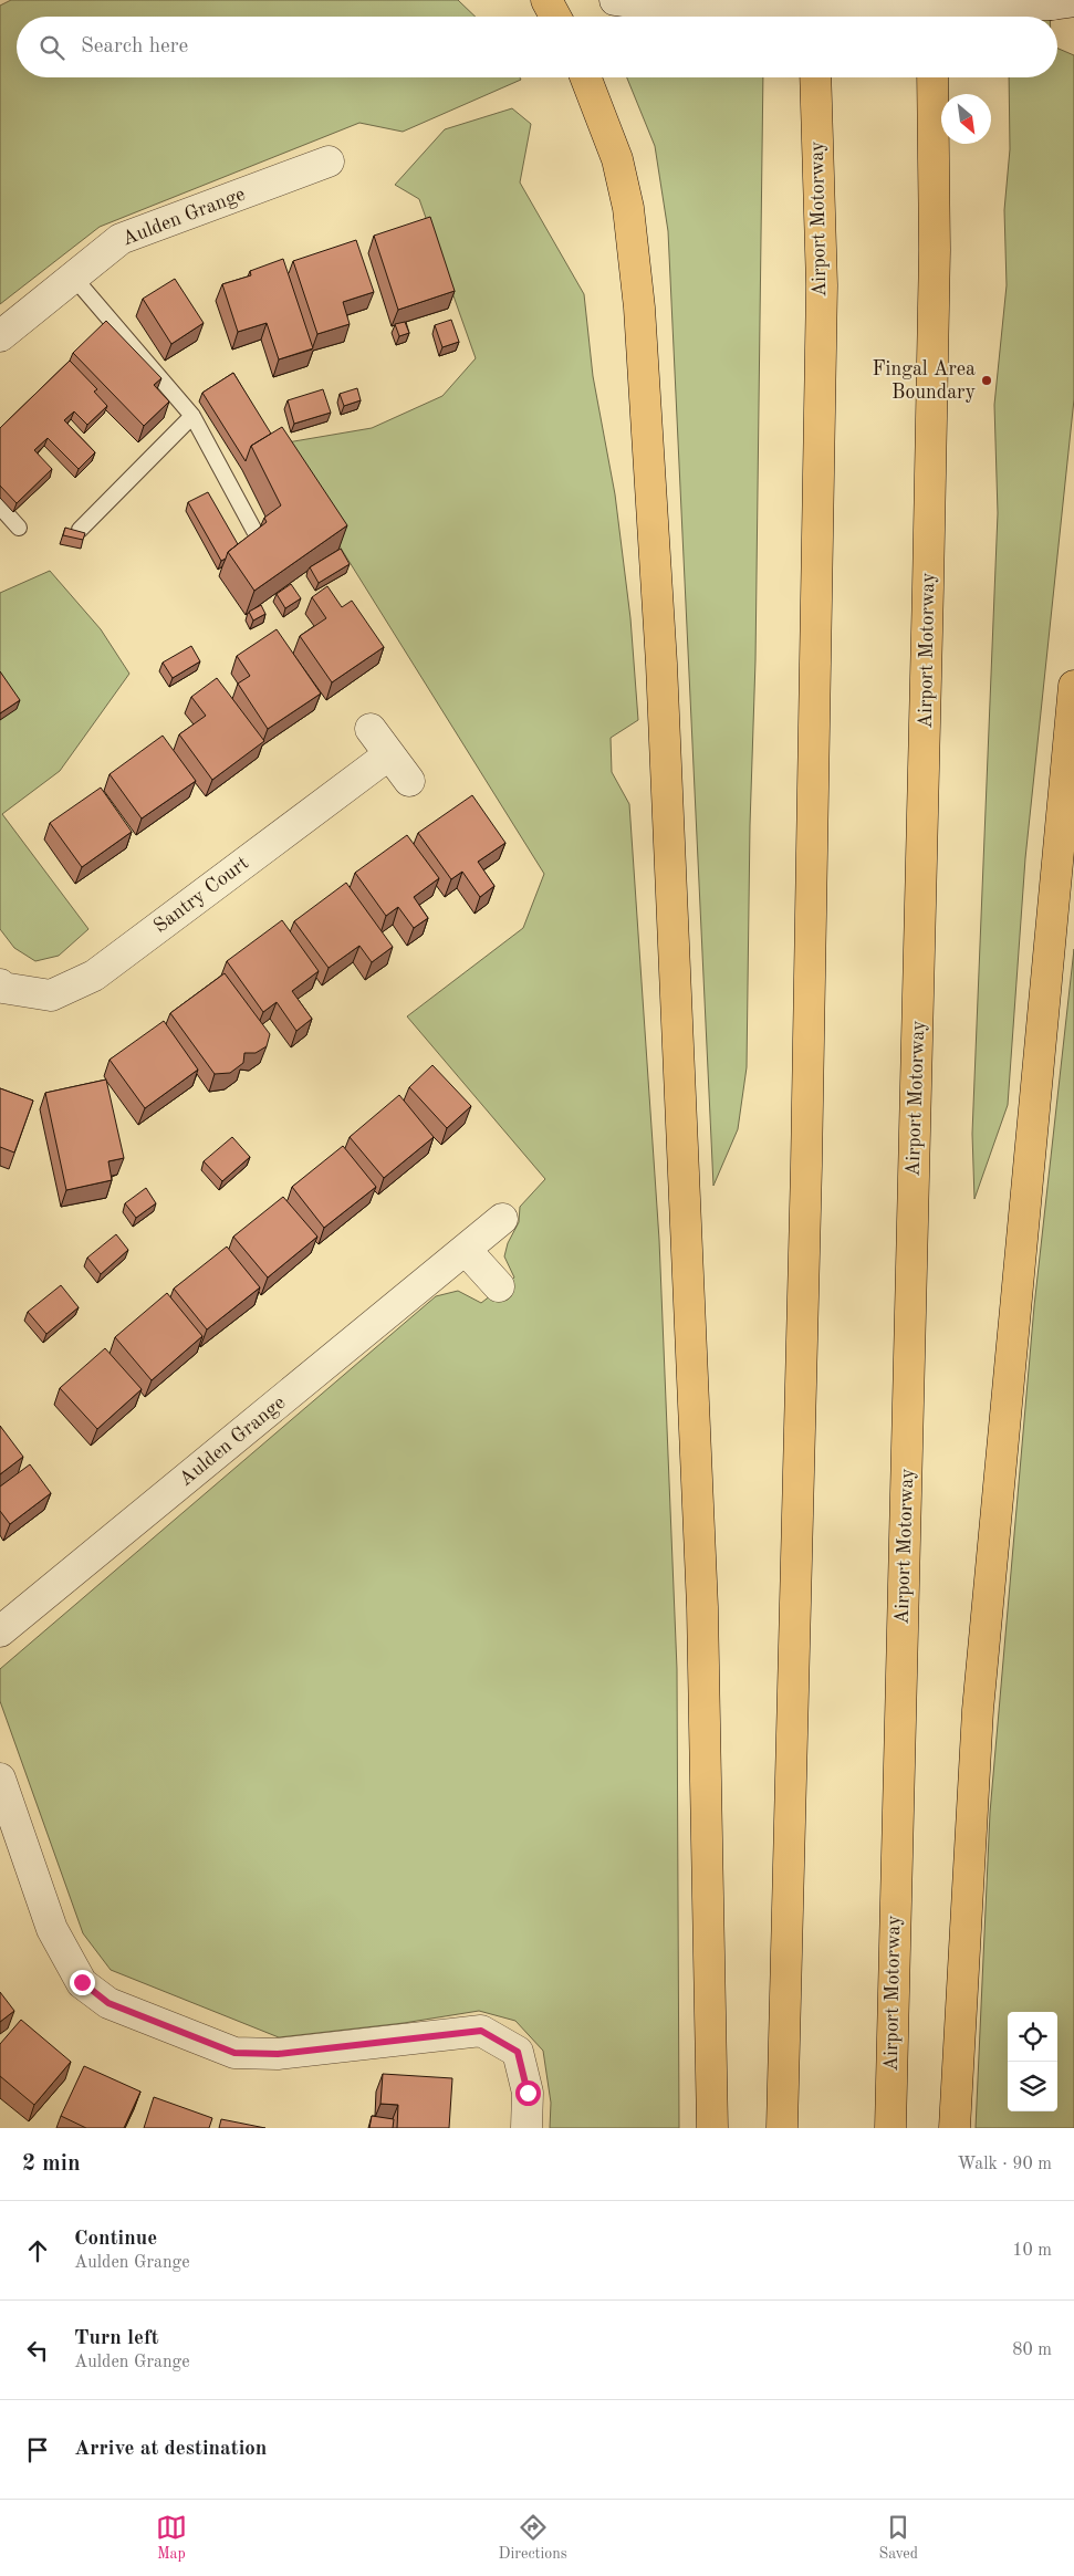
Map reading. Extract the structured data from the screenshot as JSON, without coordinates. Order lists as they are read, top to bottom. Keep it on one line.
{"streets":{"highway":["Airport Motorway"],"street":["Aulden Grange","Santry Court"]},"places":["Fingal Area Boundary"],"north":"bottom right","page":{"search":"Search here","heading":["2 min","Walk · 90 m"],"list":[["Continue","Aulden Grange","10 m"],["Turn left","Aulden Grange","80 m"],"Arrive at destination"],"nav":["Map","Directions","Saved"]}}
